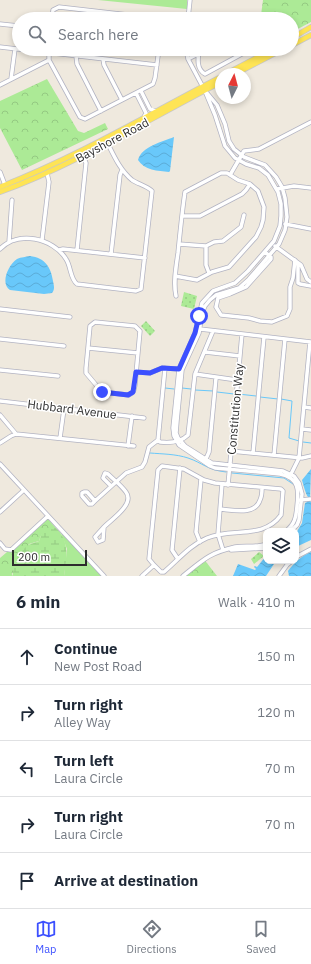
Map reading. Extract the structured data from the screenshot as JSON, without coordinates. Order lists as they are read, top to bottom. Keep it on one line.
{"streets":{"main road":["Bayshore Road"],"street":["Hubbard Avenue","Constitution Way"]},"scale_bar":"200 m","north":"top","page":{"search":"Search here","scale":"200 m","heading":["6 min","Walk · 410 m"],"list":[["Continue","New Post Road","150 m"],["Turn right","Alley Way","120 m"],["Turn left","Laura Circle","70 m"],["Turn right","Laura Circle","70 m"],"Arrive at destination"],"nav":["Map","Directions","Saved"]}}
